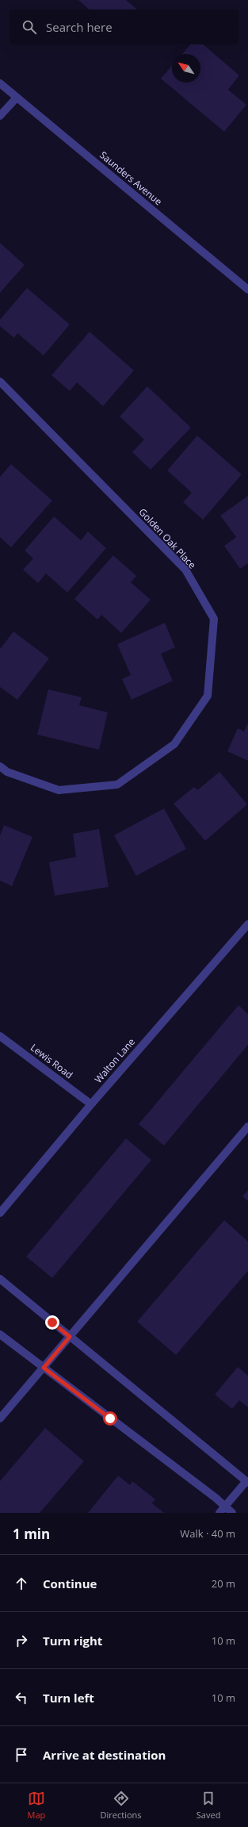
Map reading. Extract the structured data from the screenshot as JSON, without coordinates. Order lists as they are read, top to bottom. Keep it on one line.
{"streets":{"street":["Saunders Avenue","Golden Oak Place","Walton Lane","Lewis Road"]},"crossings":[["Walton Lane","Lewis Road"]],"north":"top left","page":{"search":"Search here","heading":["1 min","Walk · 40 m"],"list":[["Continue","20 m"],["Turn right","10 m"],["Turn left","10 m"],"Arrive at destination"],"nav":["Map","Directions","Saved"]}}
